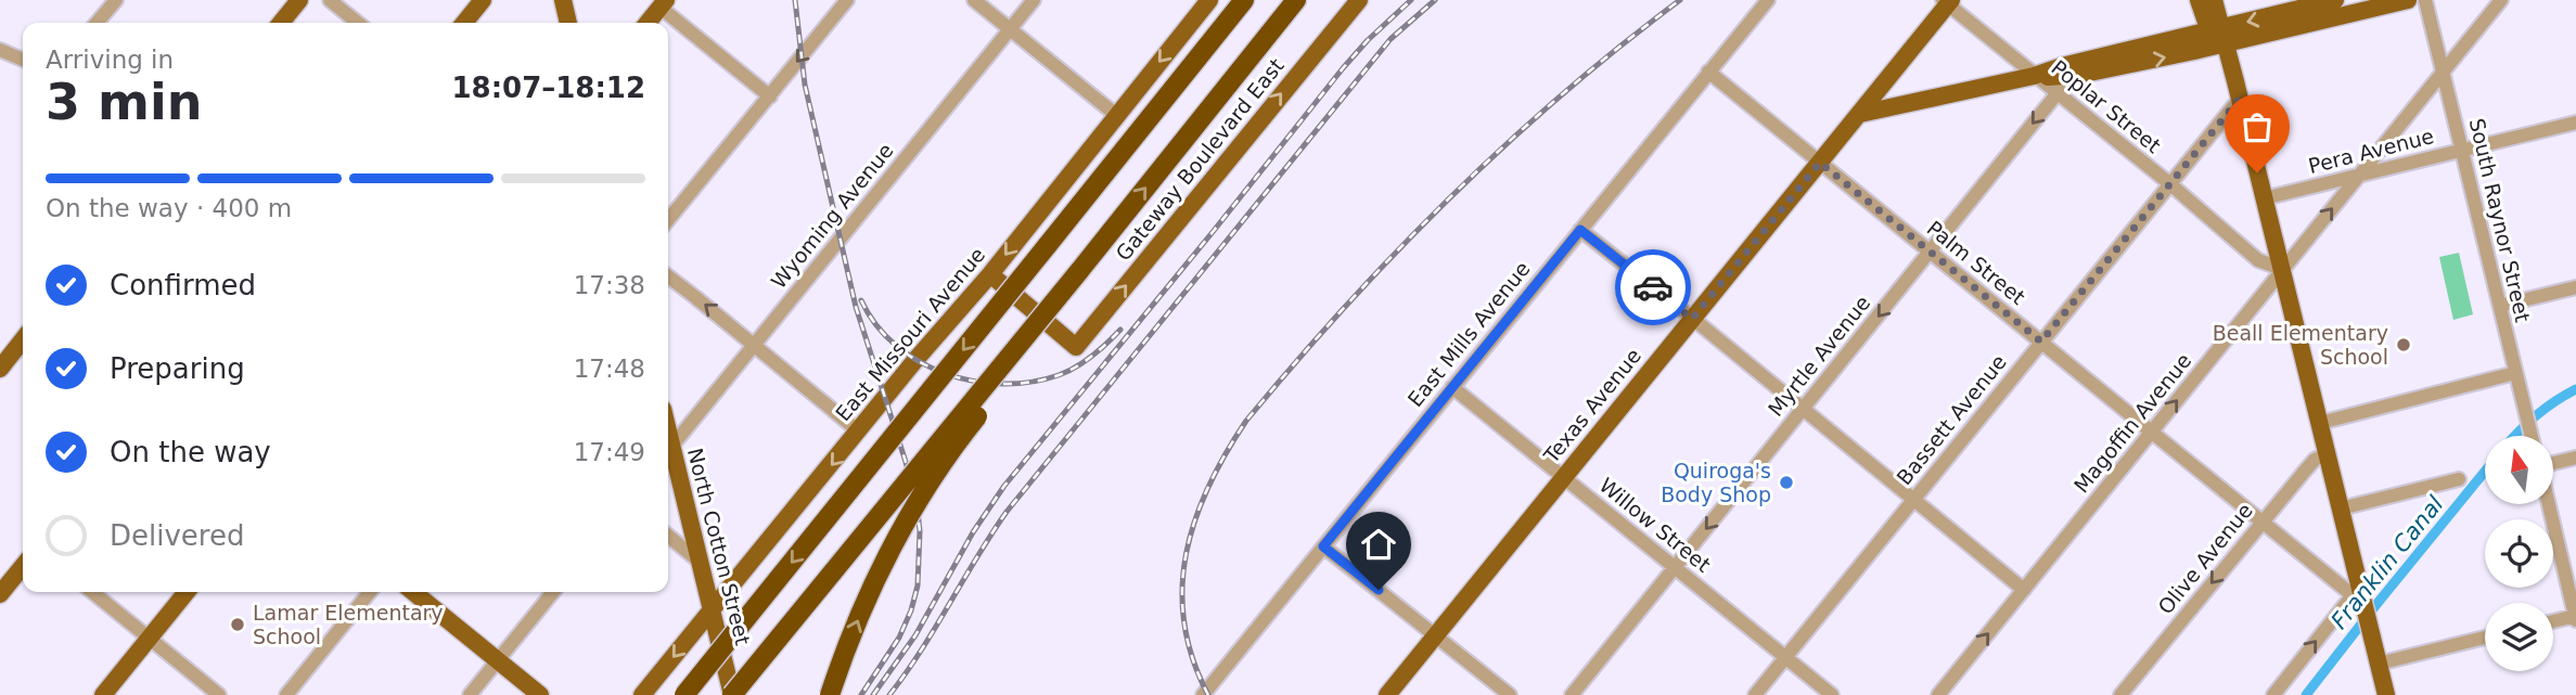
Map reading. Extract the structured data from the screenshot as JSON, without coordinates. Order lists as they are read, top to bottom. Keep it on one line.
{"streets":{"main road":["Gateway Boulevard East","East Missouri Avenue","Texas Avenue","North Cotton Street"],"street":["Poplar Street","Pera Avenue","Wyoming Avenue","South Raynor Street","Palm Street","East Mills Avenue","Myrtle Avenue","Bassett Avenue","Magoffin Avenue","Willow Street","Olive Avenue"]},"crossings":[["Poplar Street","Myrtle Avenue"],["Poplar Street","Texas Avenue"],["Poplar Street","Bassett Avenue"],["Poplar Street","Magoffin Avenue"],["Pera Avenue","South Raynor Street"],["Pera Avenue","Magoffin Avenue"],["Gateway Boulevard East","East Missouri Avenue"],["South Raynor Street","Magoffin Avenue"],["Palm Street","East Mills Avenue"],["Palm Street","Myrtle Avenue"],["Palm Street","Texas Avenue"],["Palm Street","Bassett Avenue"],["Palm Street","Magoffin Avenue"],["Palm Street","Olive Avenue"],["East Missouri Avenue","North Cotton Street"],["East Mills Avenue","Willow Street"],["Myrtle Avenue","Willow Street"],["Texas Avenue","Willow Street"],["Bassett Avenue","Willow Street"]],"one_way":["Gateway Boulevard East","East Missouri Avenue","Myrtle Avenue","Magoffin Avenue","Olive Avenue"],"water":["Franklin Canal"],"places":["Beall Elementary School","Quiroga's Body Shop","Lamar Elementary School"],"north":"top","page":{"heading":["3 min","Arriving in","18:07–18:12"],"bar":"On the way · 400 m","list":[["Confirmed","17:38"],["Preparing","17:48"],["On the way","17:49"],"Delivered"]}}
